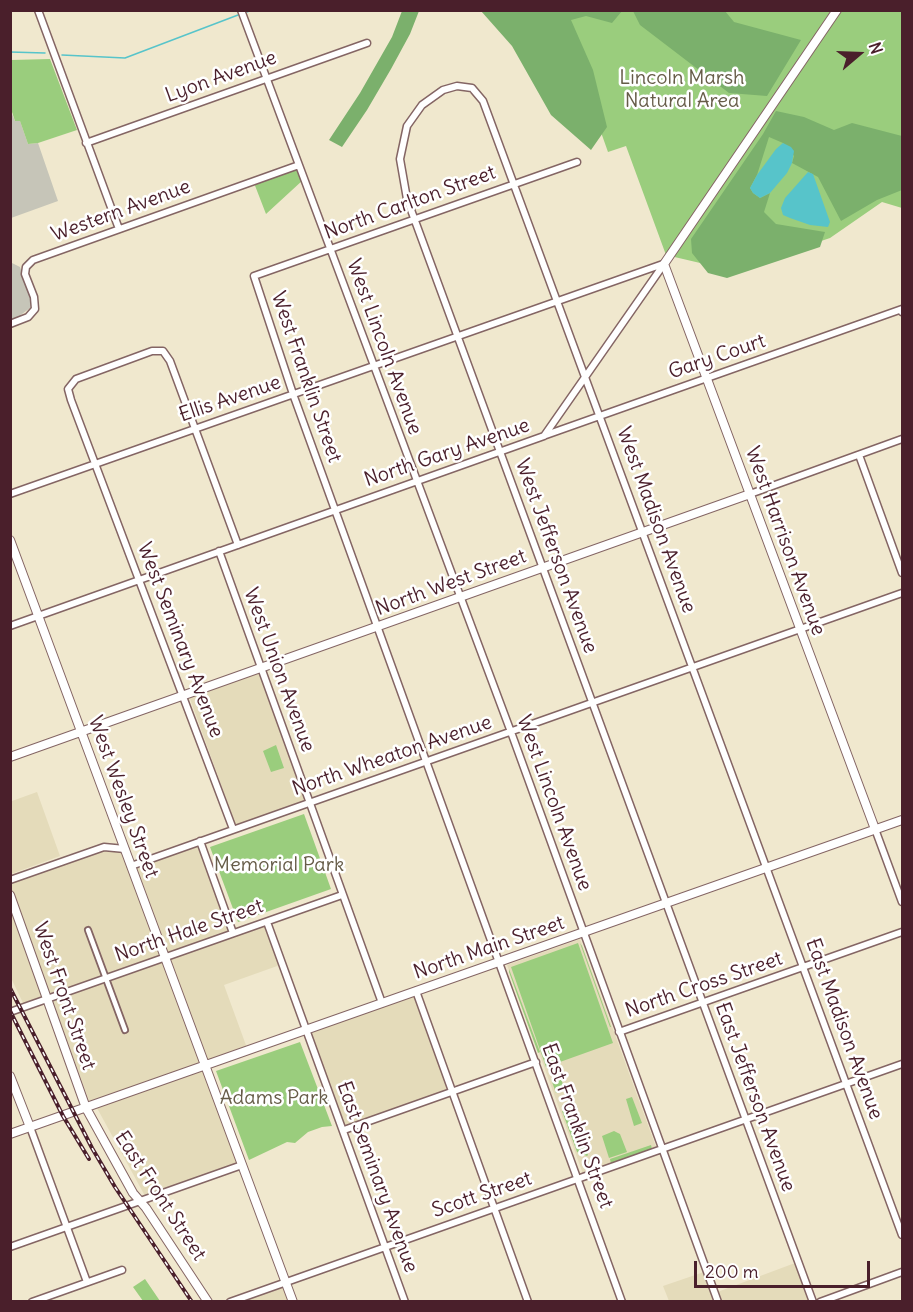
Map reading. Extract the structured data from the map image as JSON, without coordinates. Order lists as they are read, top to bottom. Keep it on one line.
{"streets":{"street":["Lyon Avenue","North Carlton Street","Western Avenue","West Lincoln Avenue","Gary Court","West Franklin Street","Ellis Avenue","North Gary Avenue","West Madison Avenue","West Harrison Avenue","West Jefferson Avenue","North West Street","West Seminary Avenue","West Union Avenue","North Wheaton Avenue","West Wesley Street","North Hale Street","North Main Street","North Cross Street","West Front Street","East Madison Avenue","East Jefferson Avenue","East Franklin Street","East Seminary Avenue","Scott Street","East Front Street"]},"crossings":[["Lyon Avenue","West Lincoln Avenue"],["North Carlton Street","West Lincoln Avenue"],["North Carlton Street","West Franklin Street"],["North Carlton Street","West Madison Avenue"],["North Carlton Street","West Jefferson Avenue"],["Western Avenue","West Lincoln Avenue"],["West Lincoln Avenue","Ellis Avenue"],["West Lincoln Avenue","North Gary Avenue"],["West Lincoln Avenue","North West Street"],["West Lincoln Avenue","North Wheaton Avenue"],["West Lincoln Avenue","North Main Street"],["West Lincoln Avenue","North Cross Street"],["West Lincoln Avenue","Scott Street"],["Gary Court","North Gary Avenue"],["Gary Court","West Madison Avenue"],["Gary Court","West Harrison Avenue"],["West Franklin Street","Ellis Avenue"],["West Franklin Street","North Gary Avenue"],["West Franklin Street","North West Street"],["West Franklin Street","North Wheaton Avenue"],["West Franklin Street","North Main Street"],["West Franklin Street","East Franklin Street"],["Ellis Avenue","North Gary Avenue"],["Ellis Avenue","West Madison Avenue"],["Ellis Avenue","West Harrison Avenue"],["Ellis Avenue","West Jefferson Avenue"],["Ellis Avenue","West Seminary Avenue"],["North Gary Avenue","West Madison Avenue"],["North Gary Avenue","West Harrison Avenue"],["North Gary Avenue","West Jefferson Avenue"],["North Gary Avenue","West Seminary Avenue"],["North Gary Avenue","West Union Avenue"],["North Gary Avenue","West Wesley Street"],["West Madison Avenue","West Jefferson Avenue"],["West Madison Avenue","North West Street"],["West Madison Avenue","North Wheaton Avenue"],["West Madison Avenue","North Main Street"],["West Madison Avenue","East Madison Avenue"],["West Harrison Avenue","North West Street"],["West Harrison Avenue","North Wheaton Avenue"],["West Harrison Avenue","North Main Street"],["West Jefferson Avenue","North West Street"],["West Jefferson Avenue","North Wheaton Avenue"],["West Jefferson Avenue","North Main Street"],["West Jefferson Avenue","East Jefferson Avenue"],["North West Street","West Seminary Avenue"],["North West Street","West Union Avenue"],["North West Street","West Wesley Street"],["West Seminary Avenue","North Wheaton Avenue"],["West Union Avenue","North Wheaton Avenue"],["West Union Avenue","North Hale Street"],["West Union Avenue","North Main Street"],["North Wheaton Avenue","West Wesley Street"],["West Wesley Street","North Hale Street"],["West Wesley Street","North Main Street"],["West Wesley Street","Scott Street"],["North Hale Street","West Front Street"],["North Main Street","West Front Street"],["North Main Street","East Madison Avenue"],["North Main Street","East Jefferson Avenue"],["North Main Street","East Franklin Street"],["North Main Street","East Seminary Avenue"],["North Main Street","East Front Street"],["North Cross Street","East Madison Avenue"],["North Cross Street","East Jefferson Avenue"],["West Front Street","East Front Street"],["East Madison Avenue","Scott Street"],["East Jefferson Avenue","Scott Street"],["East Franklin Street","Scott Street"],["East Seminary Avenue","Scott Street"]],"parks":["Lincoln Marsh Natural Area","Memorial Park","Adams Park"],"scale_bar":"200 m","north":"right"}
